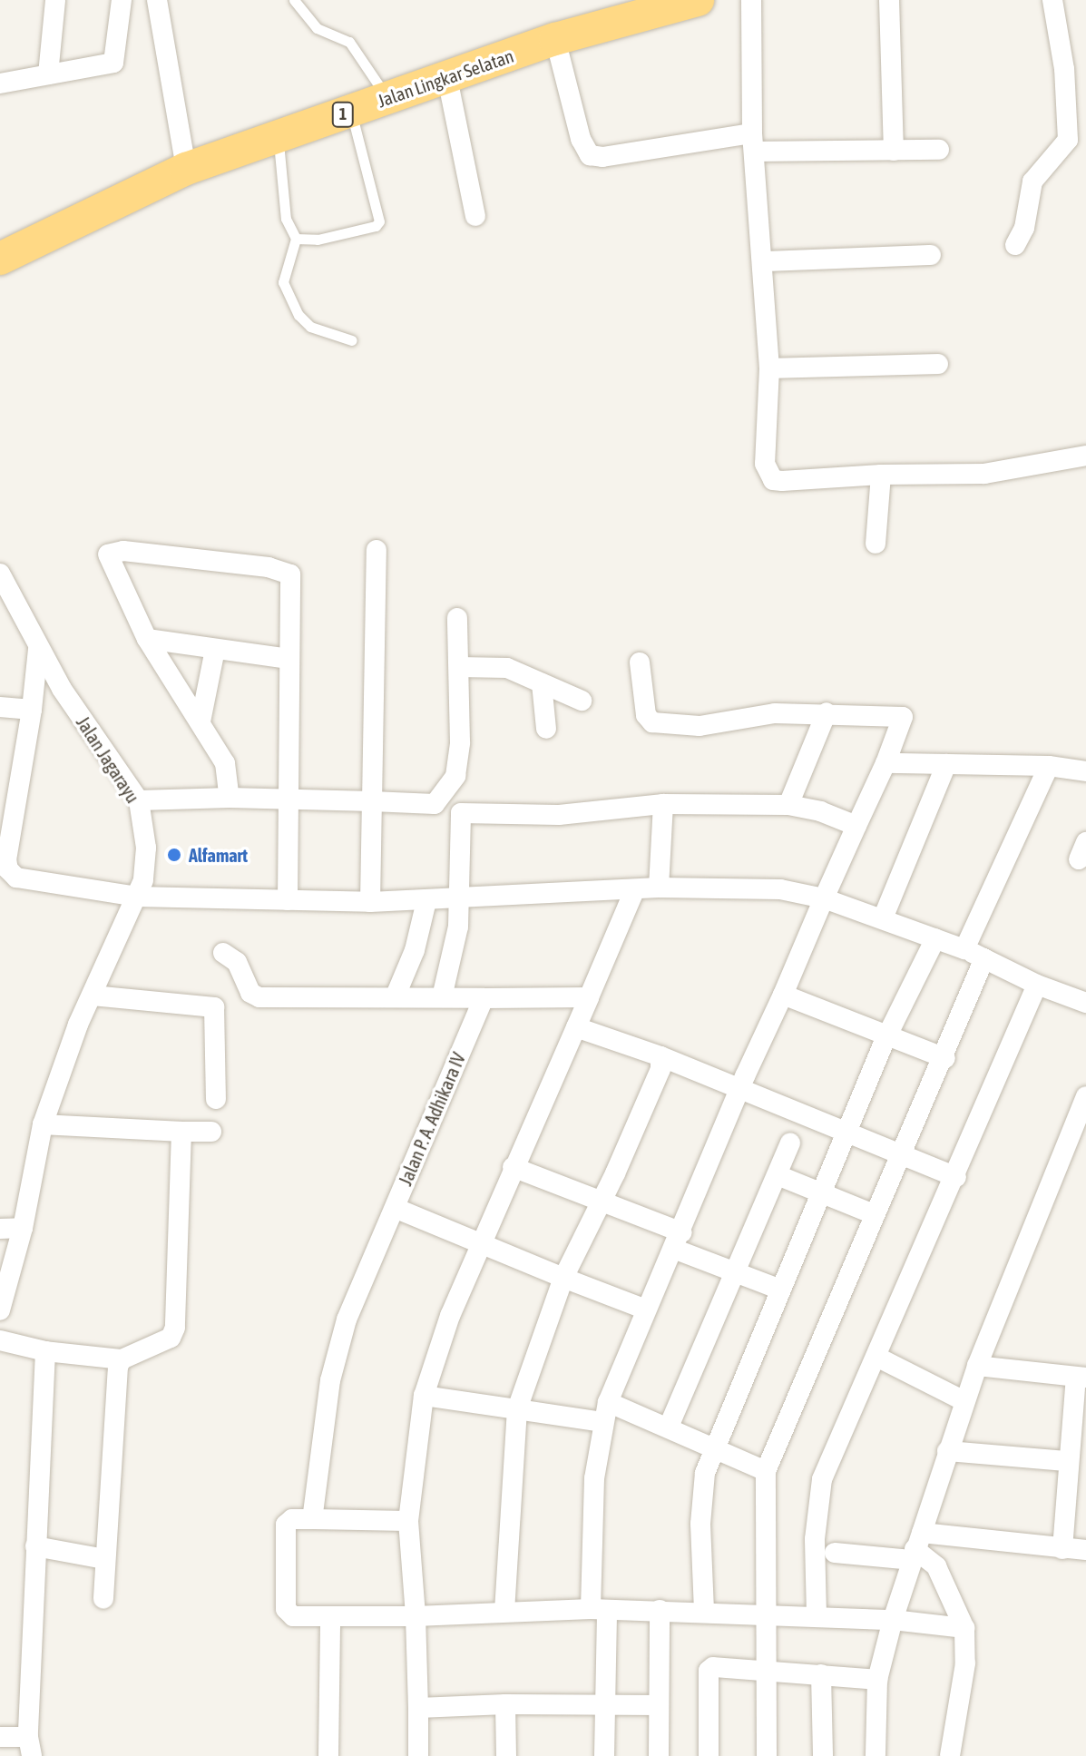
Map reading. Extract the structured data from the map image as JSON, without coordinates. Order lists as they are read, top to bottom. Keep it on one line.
{"streets":{"highway":["Jalan Lingkar Selatan","1"],"street":["Jalan Jagarayu","Jalan P. A. Adhikara IV"]},"places":["Alfamart"]}
